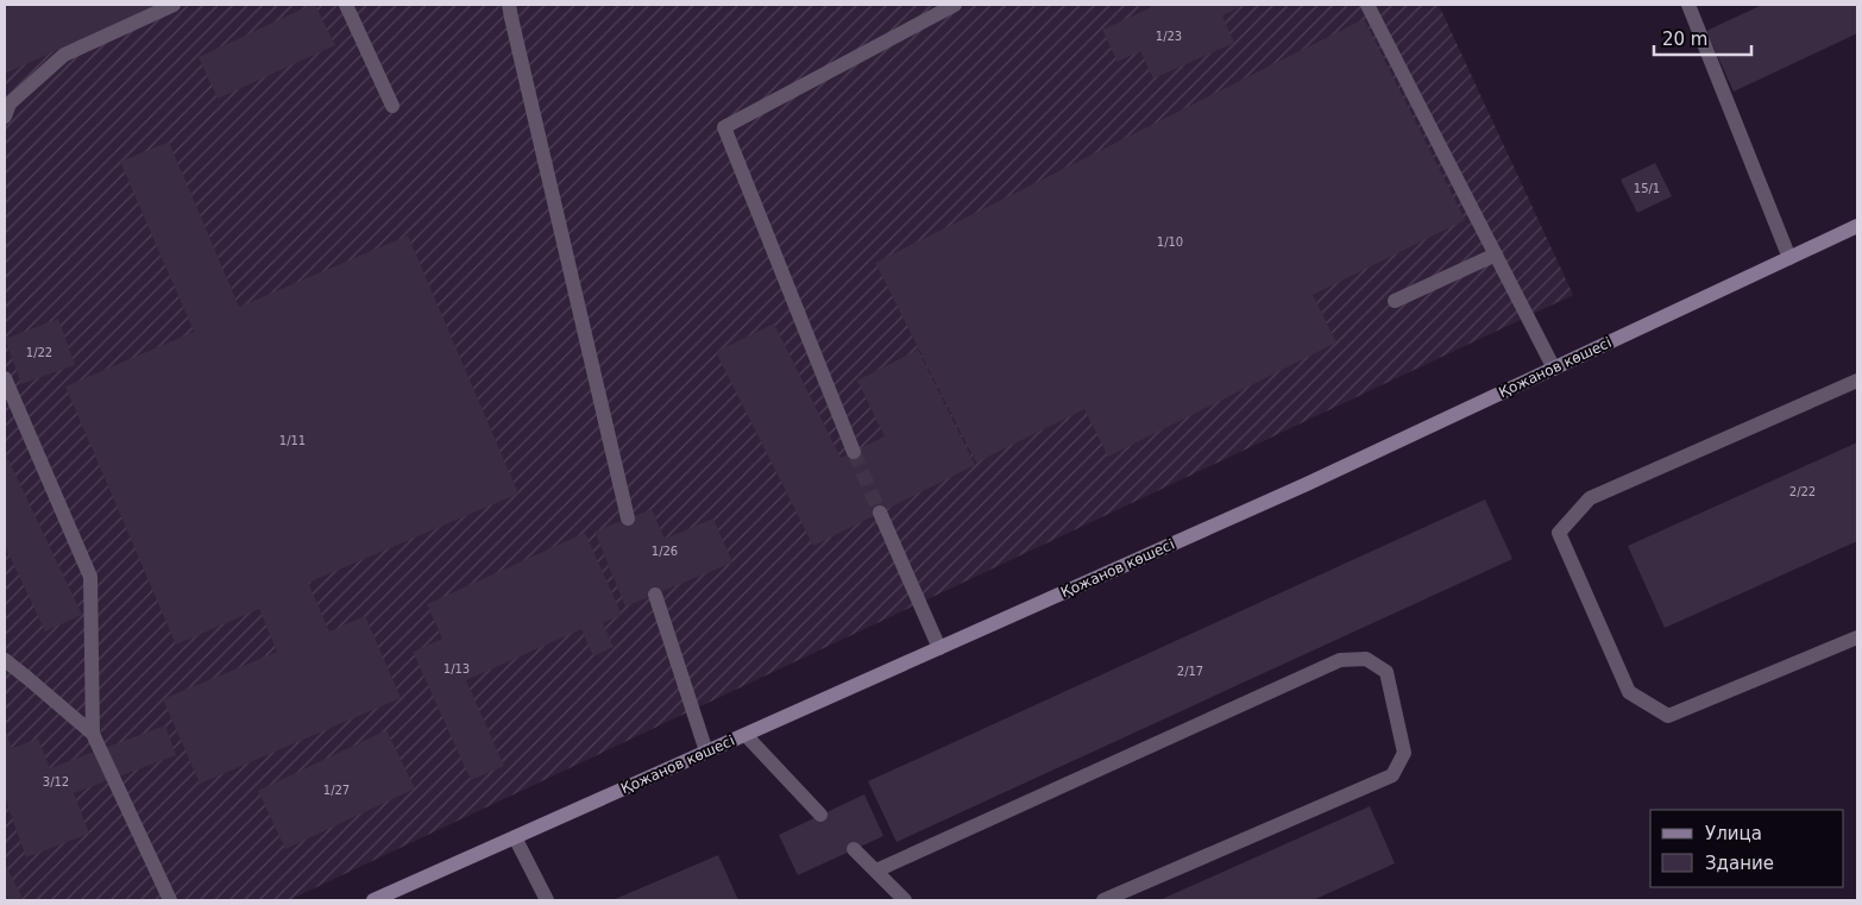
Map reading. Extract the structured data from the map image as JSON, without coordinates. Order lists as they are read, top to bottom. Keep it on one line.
{"streets":{"main road":["Қожанов көшесі"]},"house_numbers":["1/23","15/1","1/10","1/22","1/11","2/22","1/26","1/13","2/17","3/12","1/27"],"legend":["Улица","Здание"],"scale_bar":"20 m"}
